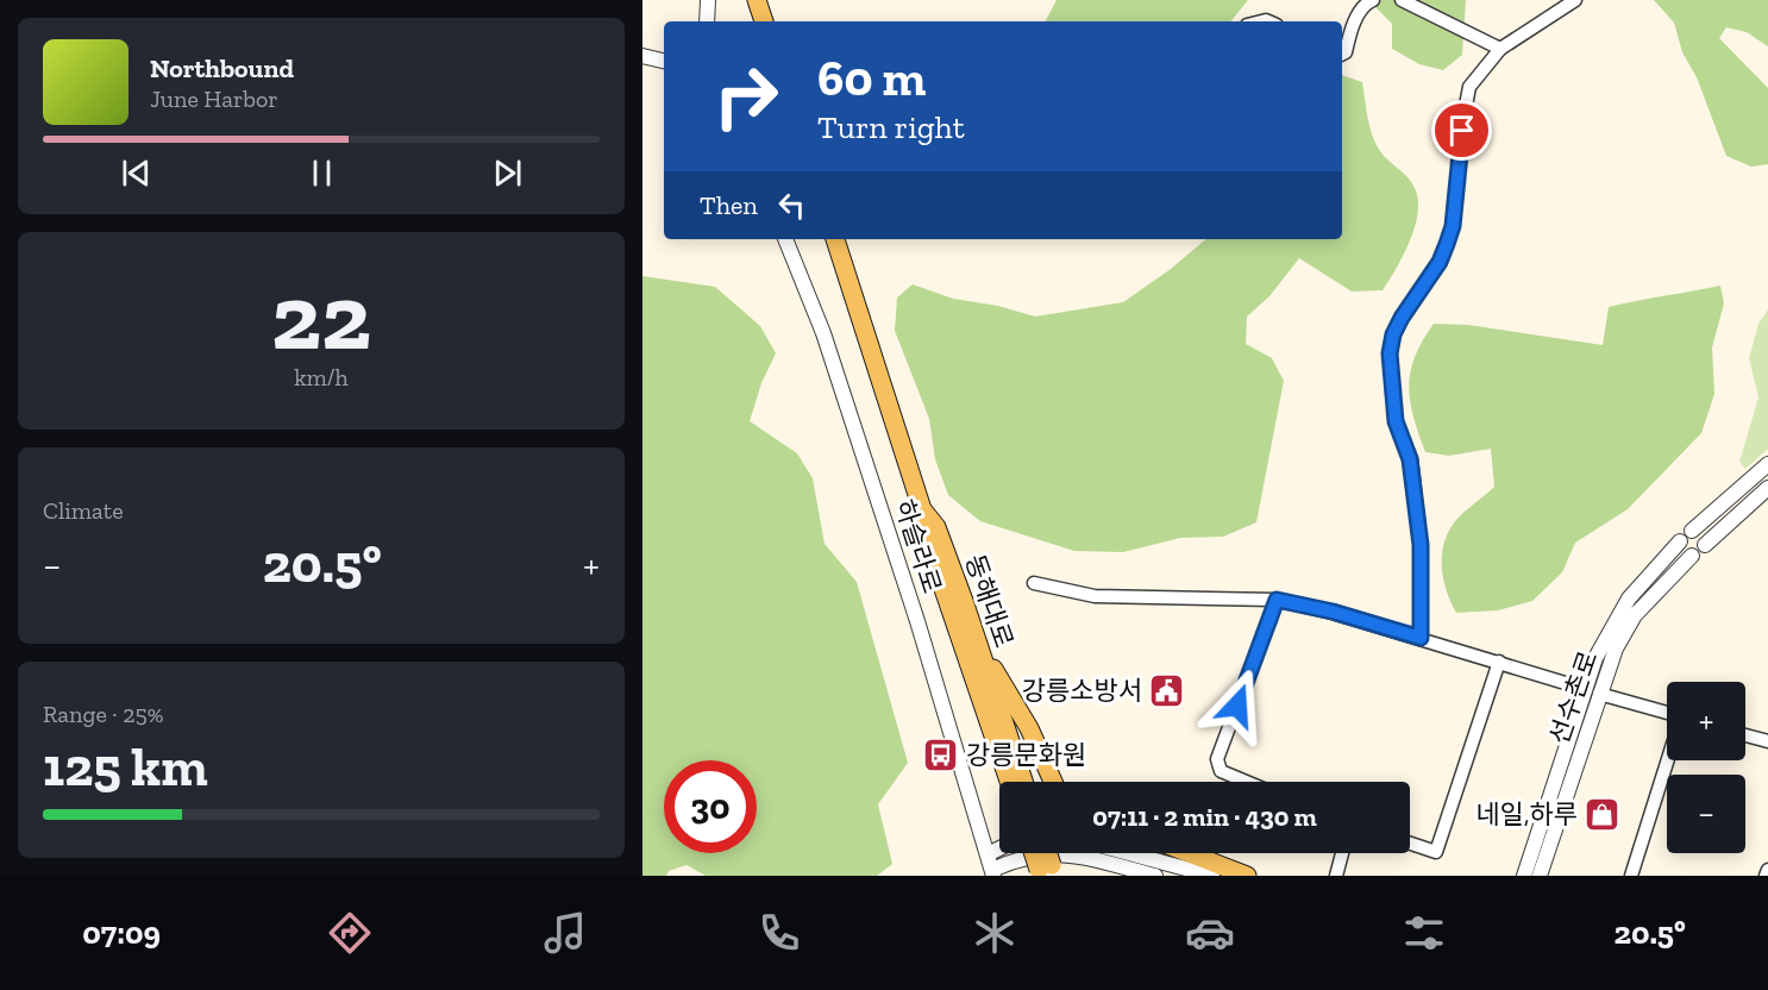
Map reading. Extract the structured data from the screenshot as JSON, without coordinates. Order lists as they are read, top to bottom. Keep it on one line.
{"streets":{"main road":["동해대로"],"street":["하슬라로","선수촌로"]},"places":{"public building":["강릉소방서"],"bus stop":["강릉문화원"],"shop":["네일,하루"]},"page":{"turn":["60 m","Turn right"],"song":["Northbound","June Harbor"],"then":"Then","tile":[["22","km/h"],"Climate",["Range · 25%","125 km"]],"heat":["−","20.5°","+"],"map_buttons":["+","−"],"limit":"30","trip":"07:11 · 2 min · 430 m","tabs":["07:09","20.5°"]}}
